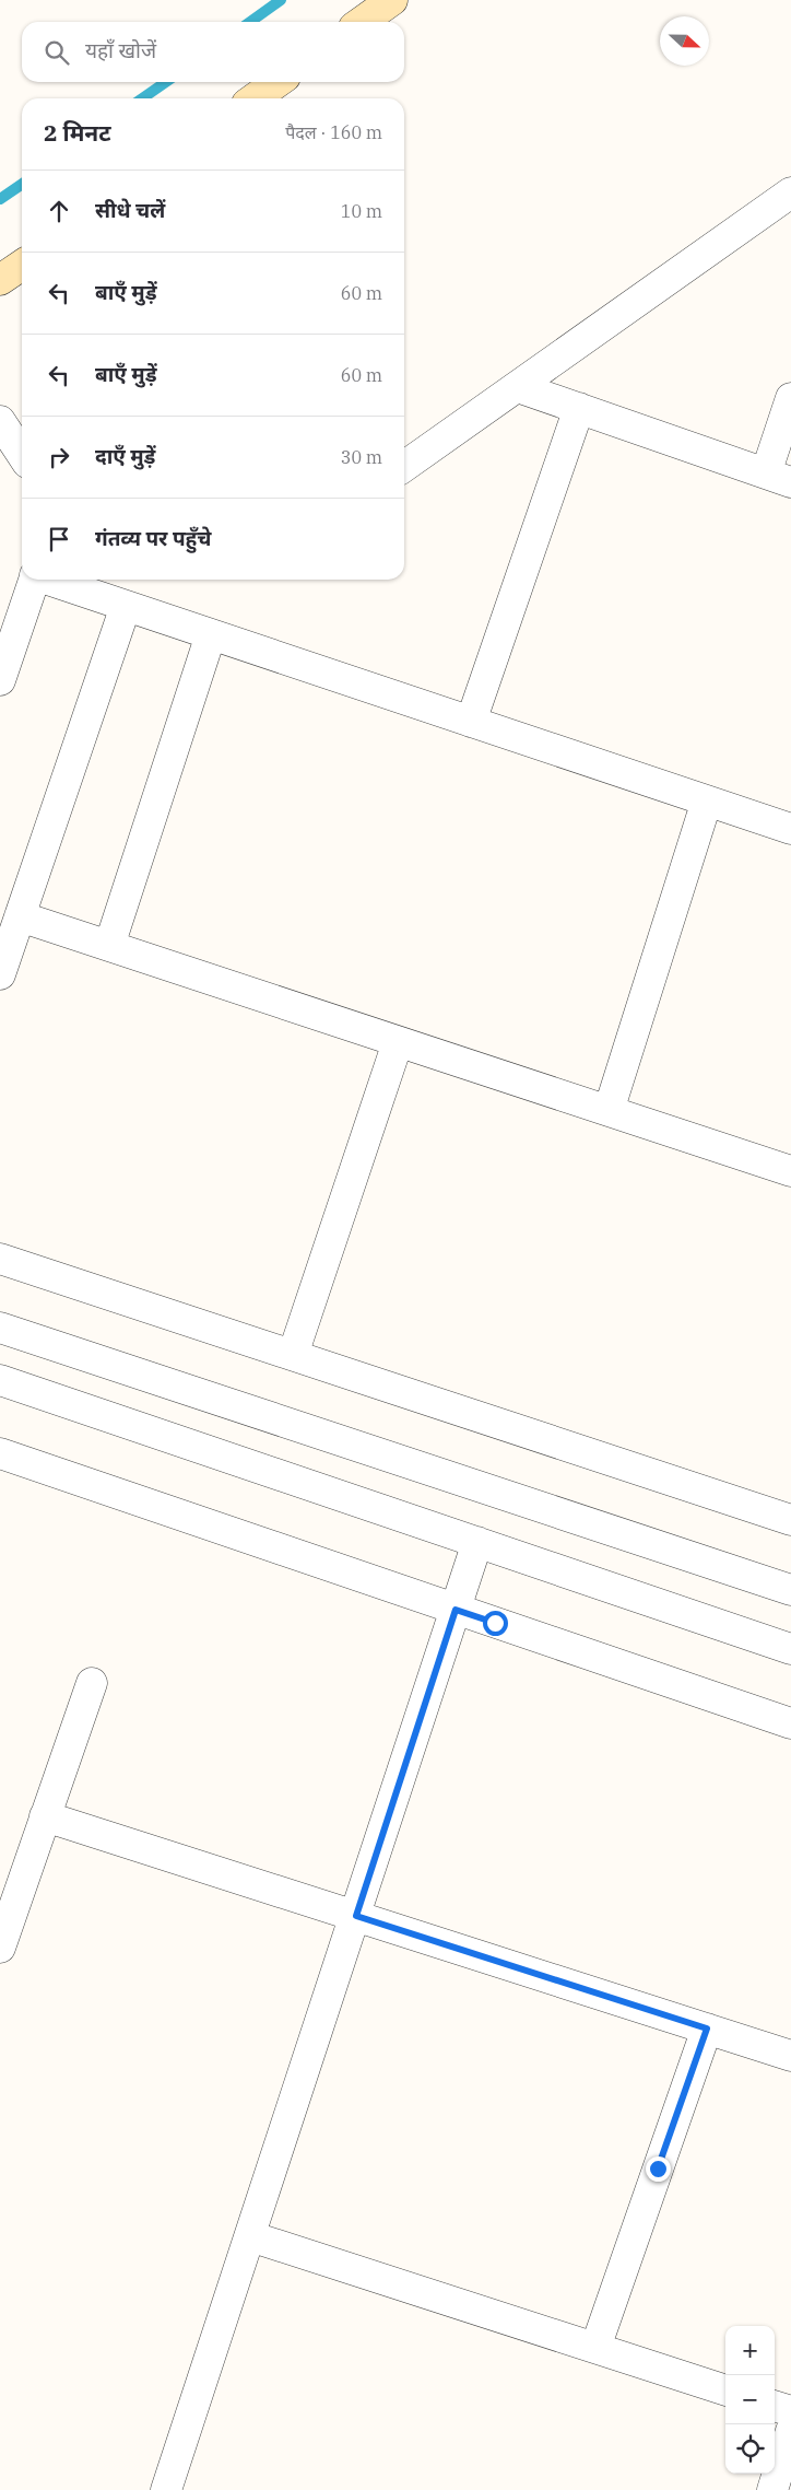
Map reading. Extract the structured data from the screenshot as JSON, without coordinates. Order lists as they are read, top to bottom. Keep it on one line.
{"north":"right","page":{"search":"यहाँ खोजें","heading":["2 मिनट","पैदल · 160 m"],"list":[["सीधे चलें","10 m"],["बाएँ मुड़ें","60 m"],["बाएँ मुड़ें","60 m"],["दाएँ मुड़ें","30 m"],"गंतव्य पर पहुँचे"],"map_buttons":["+","−"]}}
